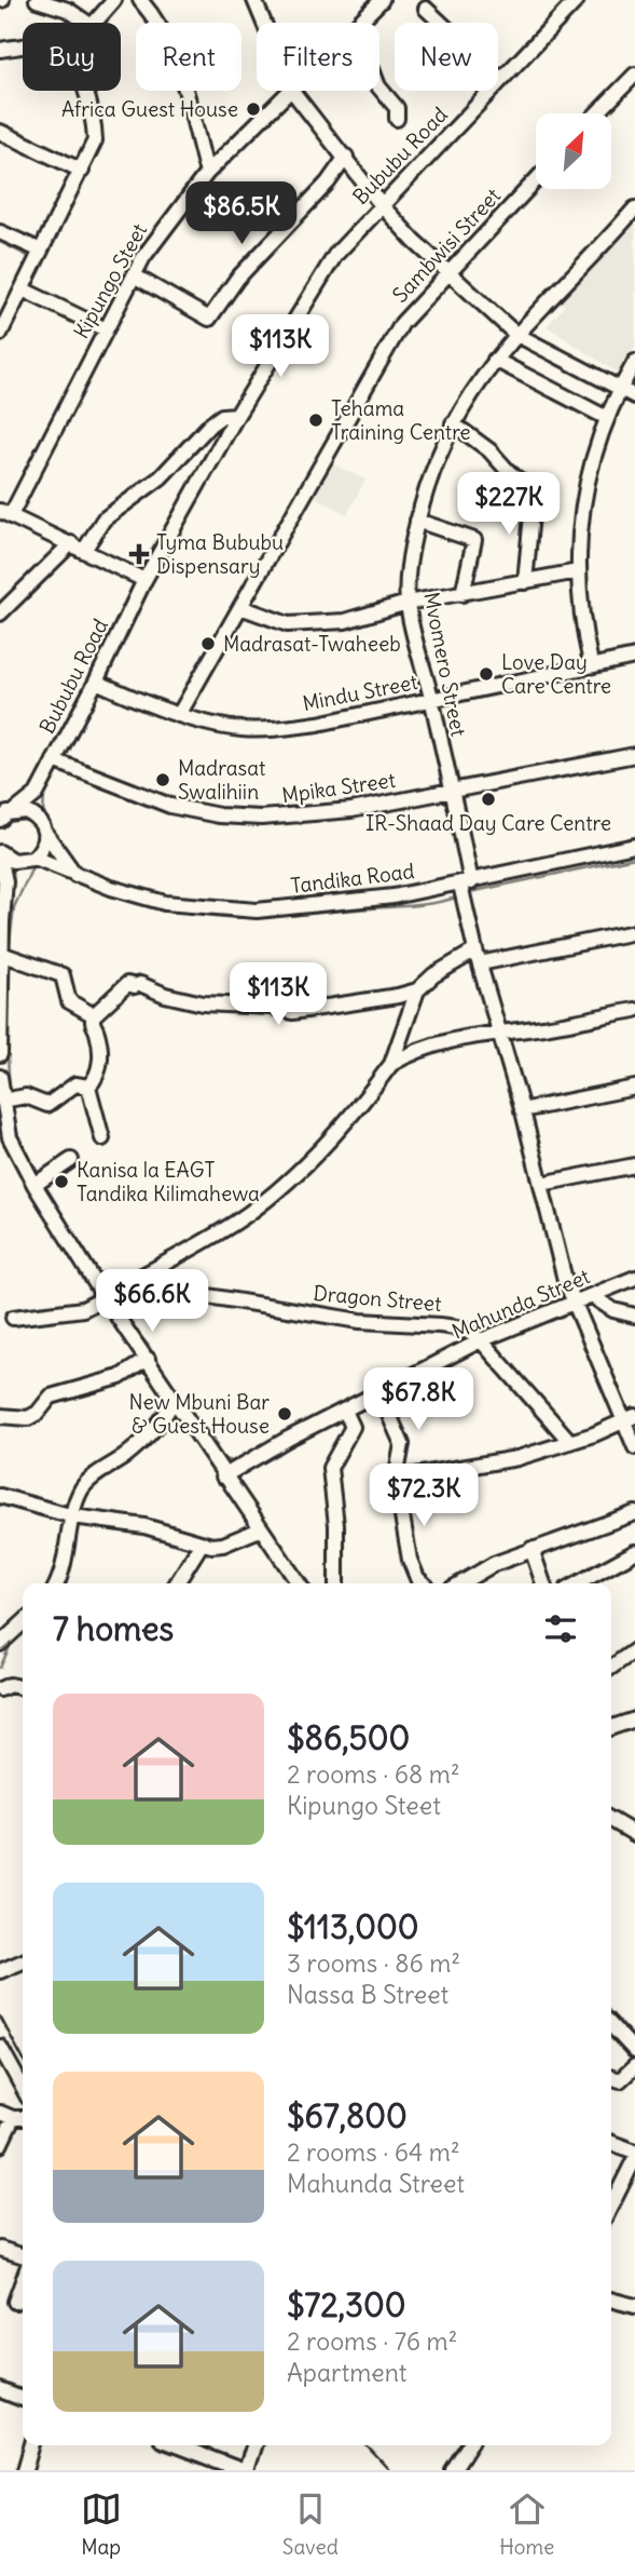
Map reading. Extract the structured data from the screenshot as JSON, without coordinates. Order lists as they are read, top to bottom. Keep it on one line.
{"streets":{"street":["Bububu Road","Sambwisi Street","Kipungo Steet","Mvomero Street","Mindu Street","Mpika Street","Tandika Road","Dragon Street","Mahunda Street"]},"crossings":[["Bububu Road","Mindu Street"],["Bububu Road","Mpika Street"],["Sambwisi Street","Mindu Street"],["Mvomero Street","Mindu Street"],["Mvomero Street","Mpika Street"],["Mvomero Street","Tandika Road"],["Mvomero Street","Mahunda Street"],["Dragon Street","Mahunda Street"]],"places":{"other":["Africa Guest House","Tehama Training Centre","Madrasat-Twaheeb","Love Day Care Centre","Madrasat Swalihiin","IR-Shaad Day Care Centre","Kanisa la EAGT Tandika Kilimahewa","New Mbuni Bar & Guest House"],"health":["Tyma Bububu Dispensary"]},"north":"top right","page":{"chip":["Buy","Rent","Filters","New"],"price":["$86.5K","$113K","$227K","$113K","$66.6K","$67.8K","$72.3K"],"heading":"7 homes","list":[{"name":"$86,500","note":"2 rooms · 68 m² · Kipungo Steet"},{"name":"$113,000","note":"3 rooms · 86 m² · Nassa B Street"},{"name":"$67,800","note":"2 rooms · 64 m² · Mahunda Street"},{"name":"$72,300","note":"2 rooms · 76 m² · Apartment"}],"tabs":["Map","Saved","Home"]}}
